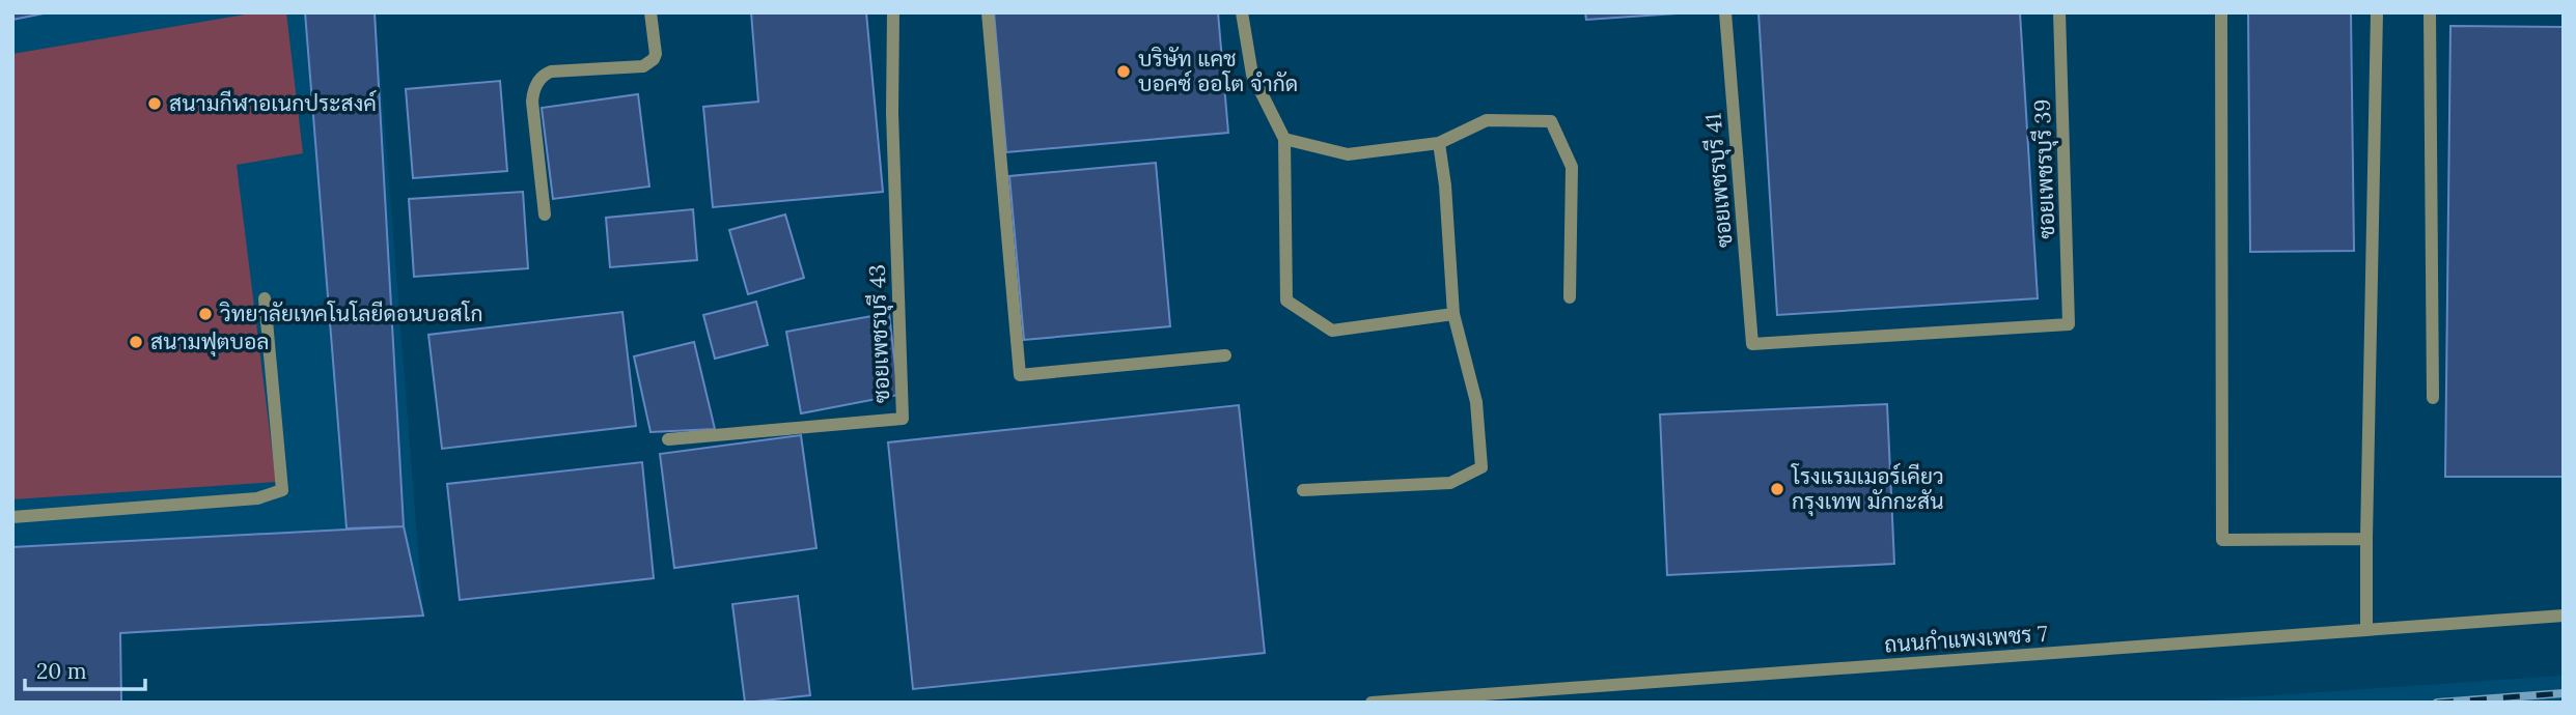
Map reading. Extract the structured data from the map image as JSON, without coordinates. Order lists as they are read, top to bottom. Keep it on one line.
{"streets":{"street":["ซอยเพชรบุรี 39","ซอยเพชรบุรี 41","ซอยเพชรบุรี 43","ถนนกำแพงเพชร 7"]},"crossings":[["ซอยเพชรบุรี 39","ซอยเพชรบุรี 41"]],"places":["บริษัท แคช บอคซ์ ออโต จำกัด","สนามกีฬาอเนกประสงค์","วิทยาลัยเทคโนโลยีดอนบอสโก","สนามฟุตบอล","โรงแรมเมอร์เคียว กรุงเทพ มักกะสัน"],"scale_bar":"20 m"}
